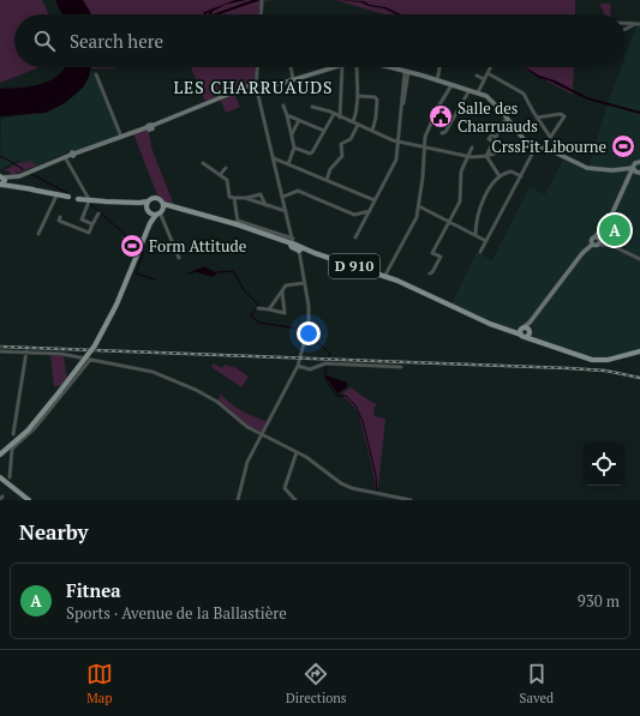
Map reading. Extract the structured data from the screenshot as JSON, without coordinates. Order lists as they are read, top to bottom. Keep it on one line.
{"streets":{"main road":["D 910"]},"districts":["LES CHARRUAUDS"],"places":{"public building":["Salle des Charruauds"],"sports":["CrssFit Libourne","Form Attitude"]},"page":{"search":"Search here","pins":"A","heading":"Nearby","list":[{"mark":"A","name":"Fitnea","note":"Sports · Avenue de la Ballastière","value":"930 m"}],"nav":["Map","Directions","Saved"]}}
